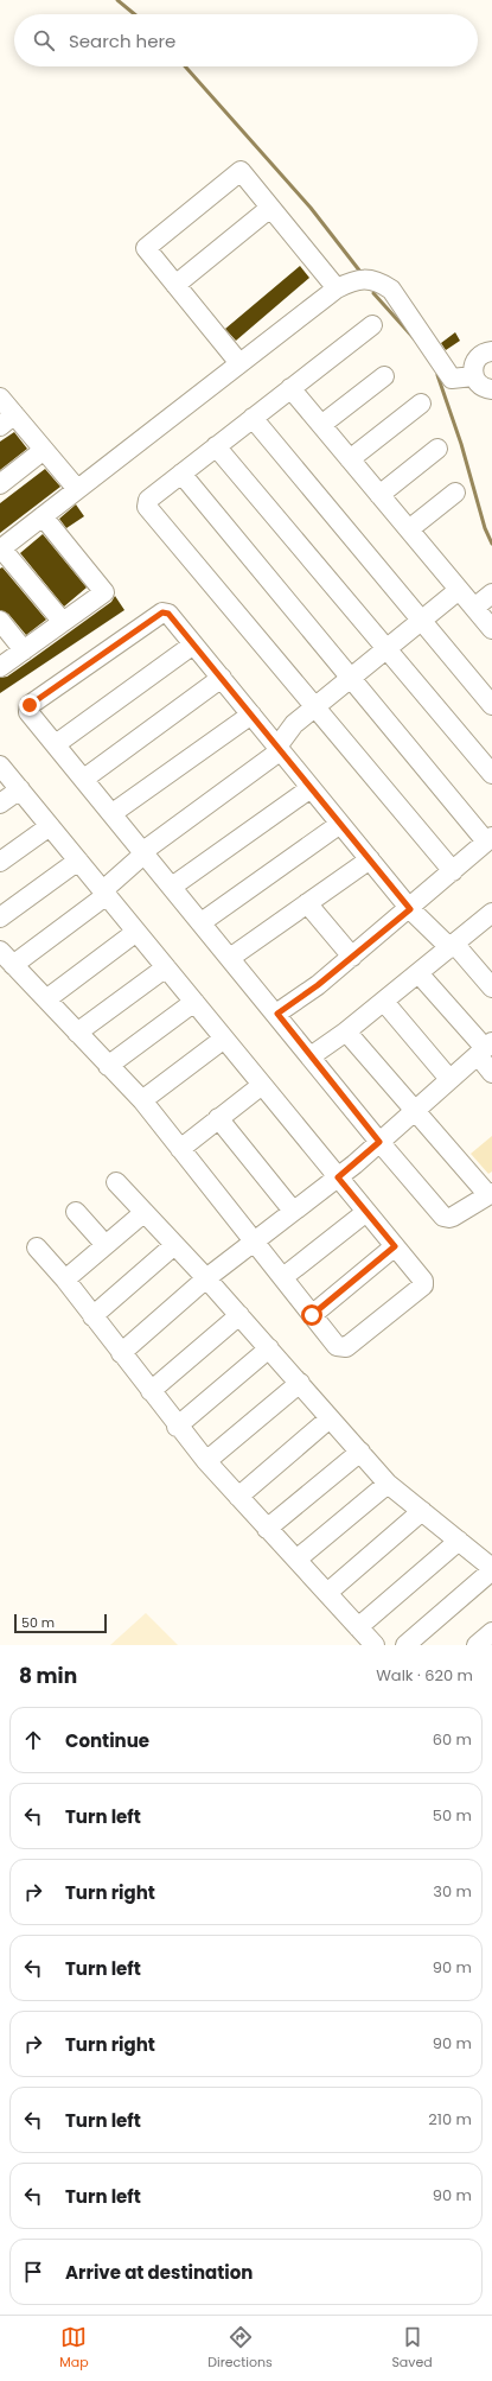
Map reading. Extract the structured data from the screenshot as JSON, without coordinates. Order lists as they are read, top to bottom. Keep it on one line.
{"scale_bar":"50 m","page":{"search":"Search here","scale":"50 m","heading":["8 min","Walk · 620 m"],"list":[["Continue","60 m"],["Turn left","50 m"],["Turn right","30 m"],["Turn left","90 m"],["Turn right","90 m"],["Turn left","210 m"],["Turn left","90 m"],"Arrive at destination"],"nav":["Map","Directions","Saved"]}}
